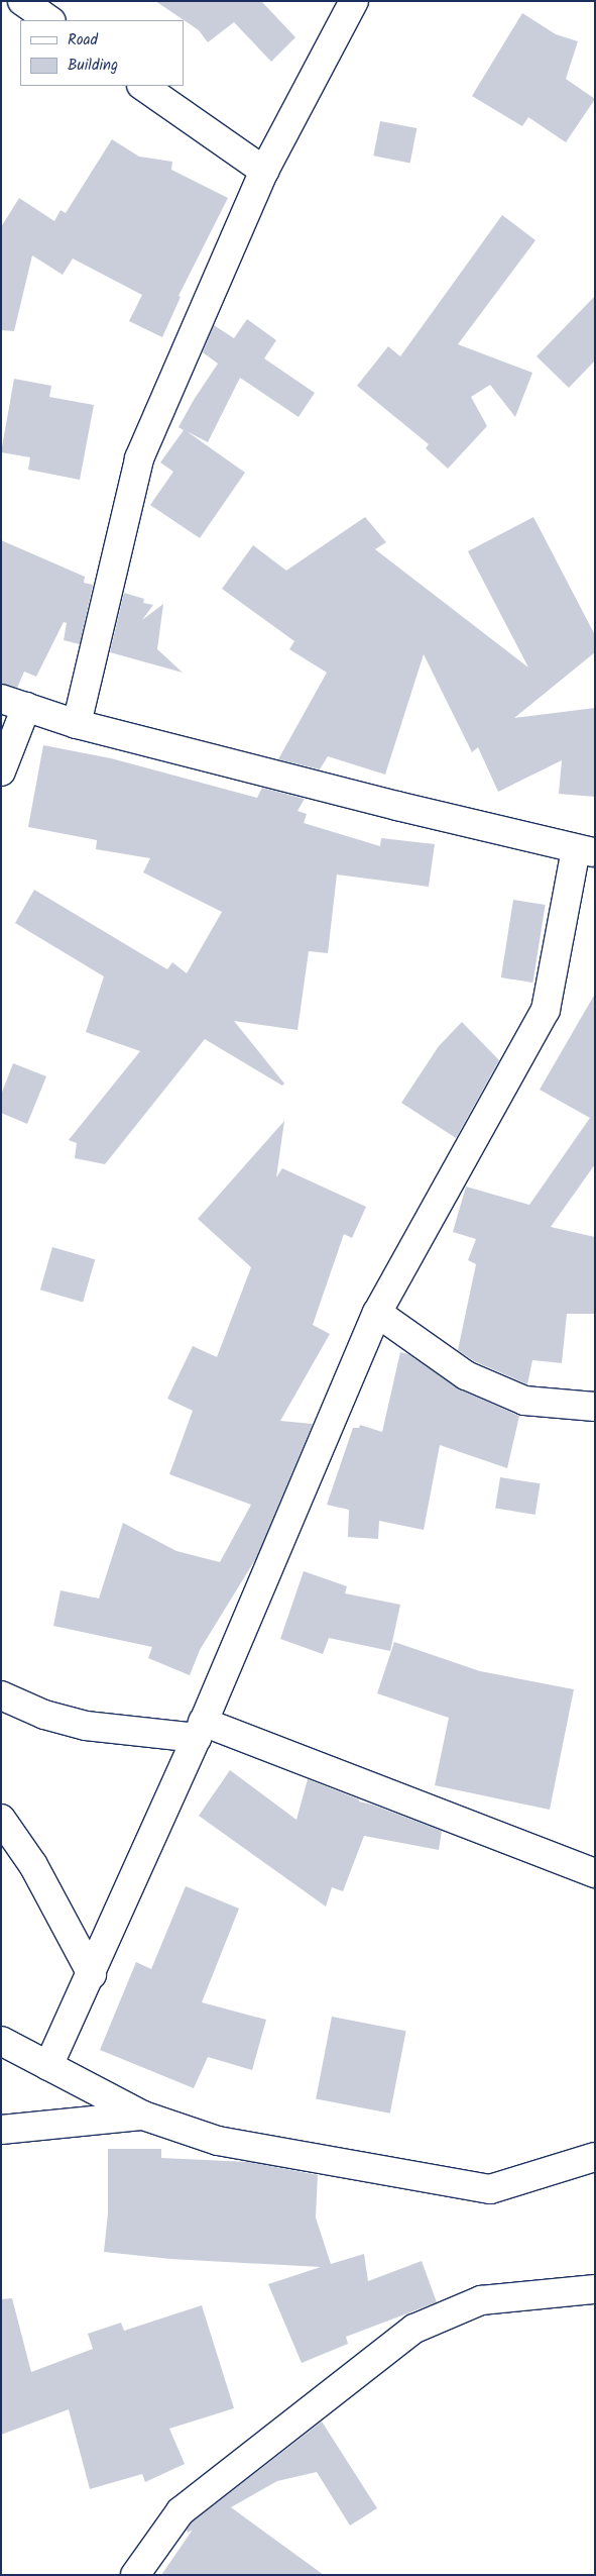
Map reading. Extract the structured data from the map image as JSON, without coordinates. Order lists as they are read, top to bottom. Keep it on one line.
{"legend":["Road","Building"]}
